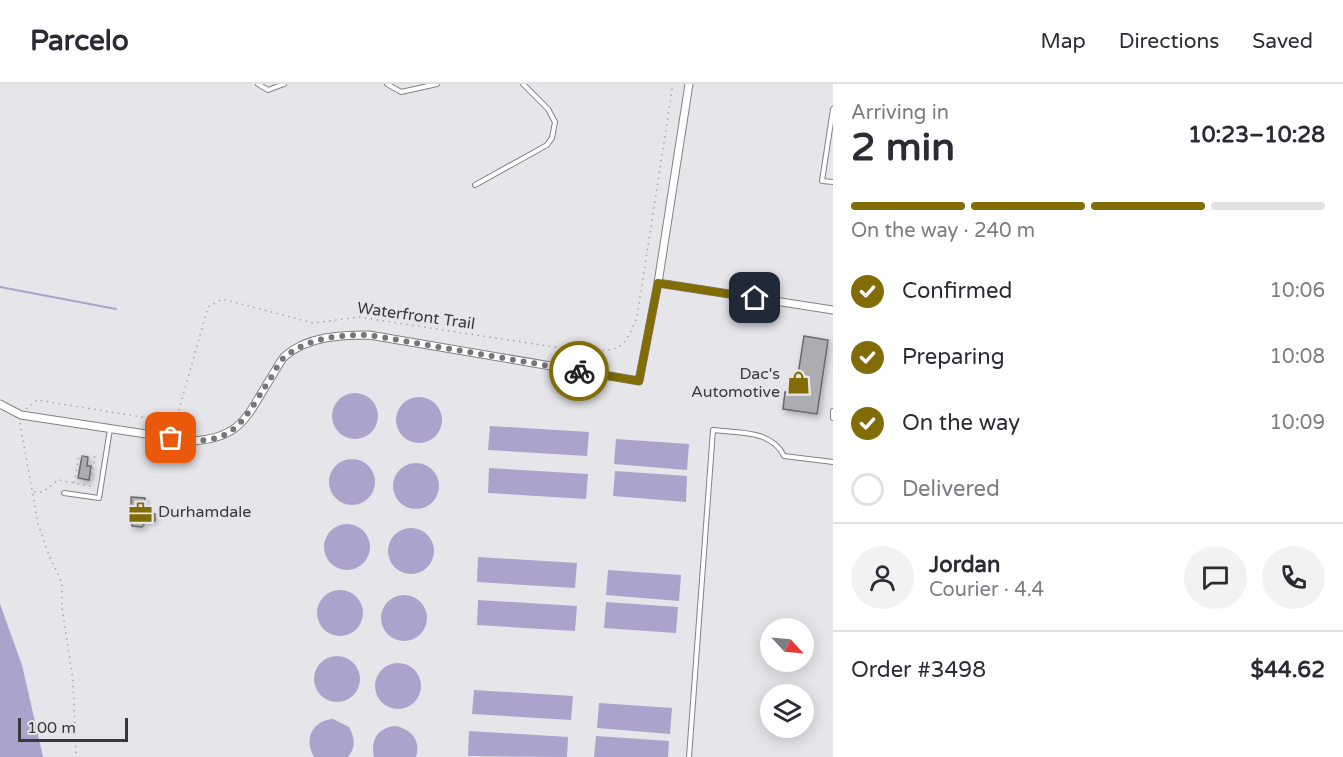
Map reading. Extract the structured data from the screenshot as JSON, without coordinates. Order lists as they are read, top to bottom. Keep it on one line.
{"streets":{"path":["Waterfront Trail"]},"places":{"shop":["Dac's Automotive"],"office":["Durhamdale"]},"scale_bar":"100 m","north":"bottom right","page":{"header":"Parcelo","nav":["Map","Directions","Saved"],"heading":["2 min","Arriving in","10:23–10:28"],"panel":["Jordan","Courier · 4.4","Order #3498","$44.62"],"bar":"On the way · 240 m","list":[["Confirmed","10:06"],["Preparing","10:08"],["On the way","10:09"],"Delivered"],"scale":"100 m"}}
